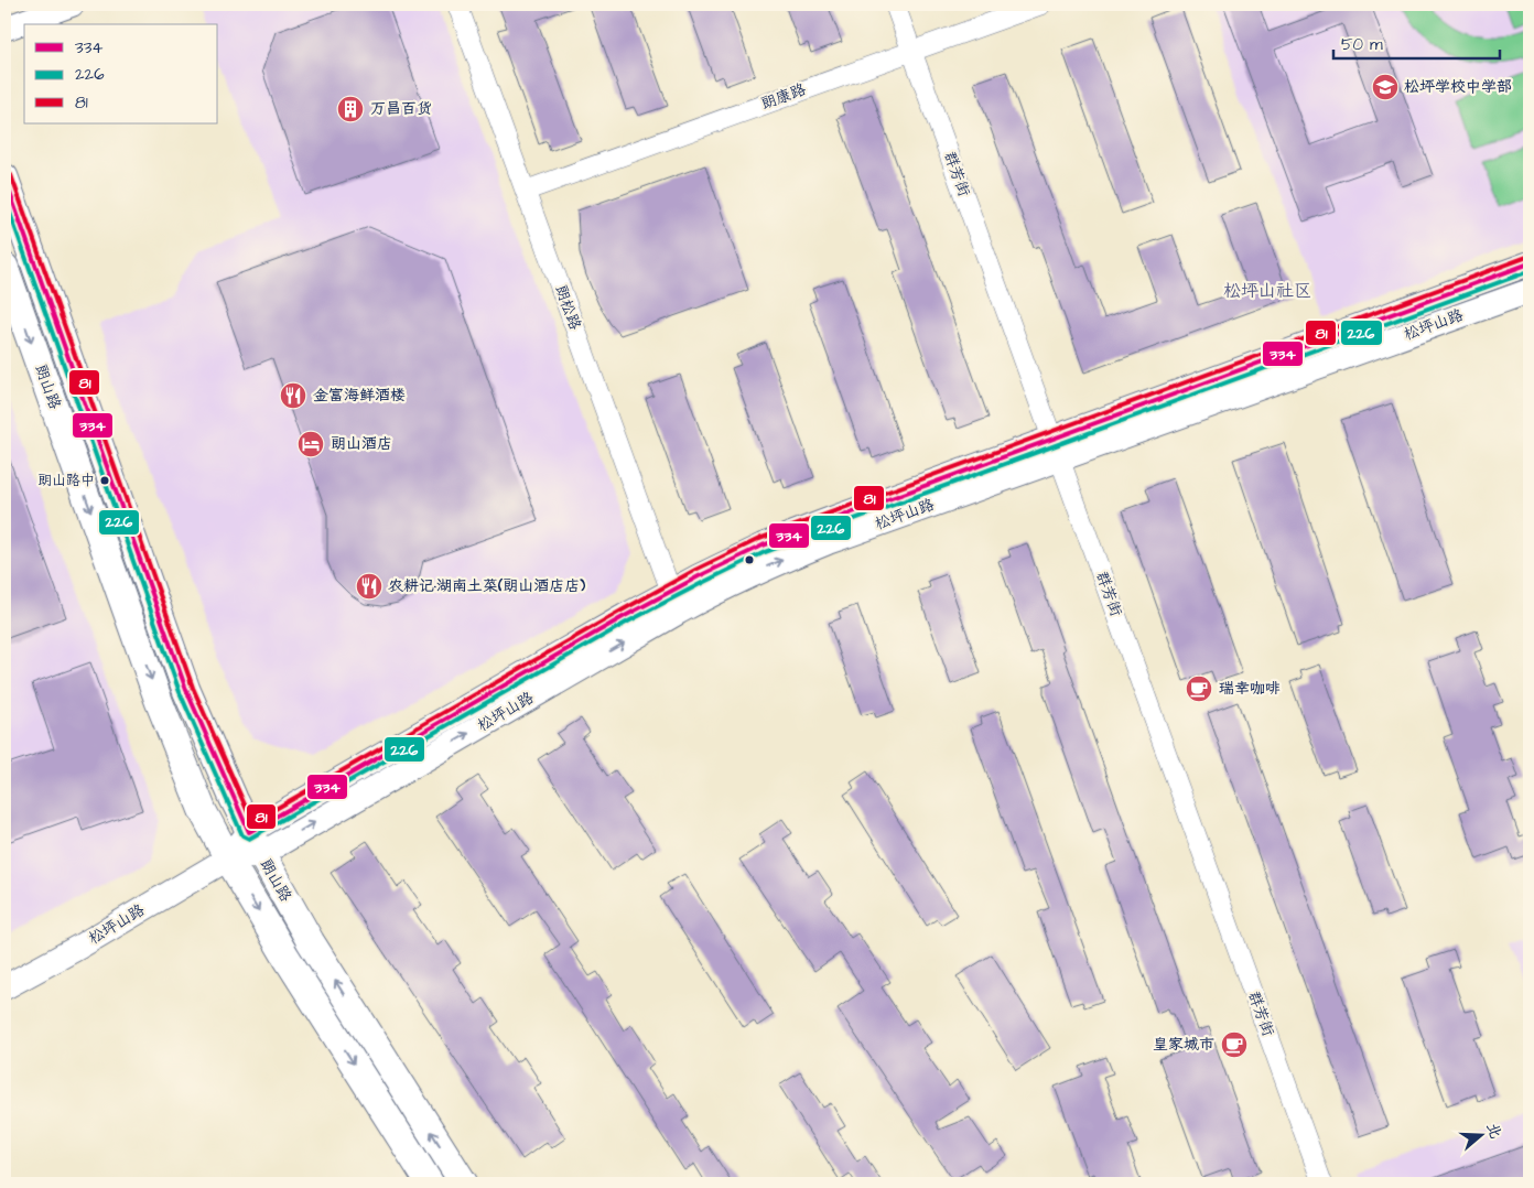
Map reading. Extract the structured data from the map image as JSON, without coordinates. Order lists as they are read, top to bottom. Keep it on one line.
{"streets":{"main road":["朗山路"],"street":["朗康路","群芳街","朗松路","松坪山路"]},"crossings":[["朗康路","群芳街"],["朗康路","朗松路"],["群芳街","松坪山路"],["朗松路","松坪山路"],["松坪山路","朗山路"]],"districts":["松坪山社区"],"places":{"school or university":["松坪学校中学部"],"building":["万昌百货"],"restaurant":["金富海鲜酒楼","农耕记·湖南土菜(朗山酒店店)"],"hotel":["朗山酒店"],"other":["朗山路中"],"cafe":["瑞幸咖啡","皇家城市"]},"lines":["transit line 81","transit line 334","transit line 226"],"legend":["334","226","81"],"scale_bar":"50 m","north":"right"}
